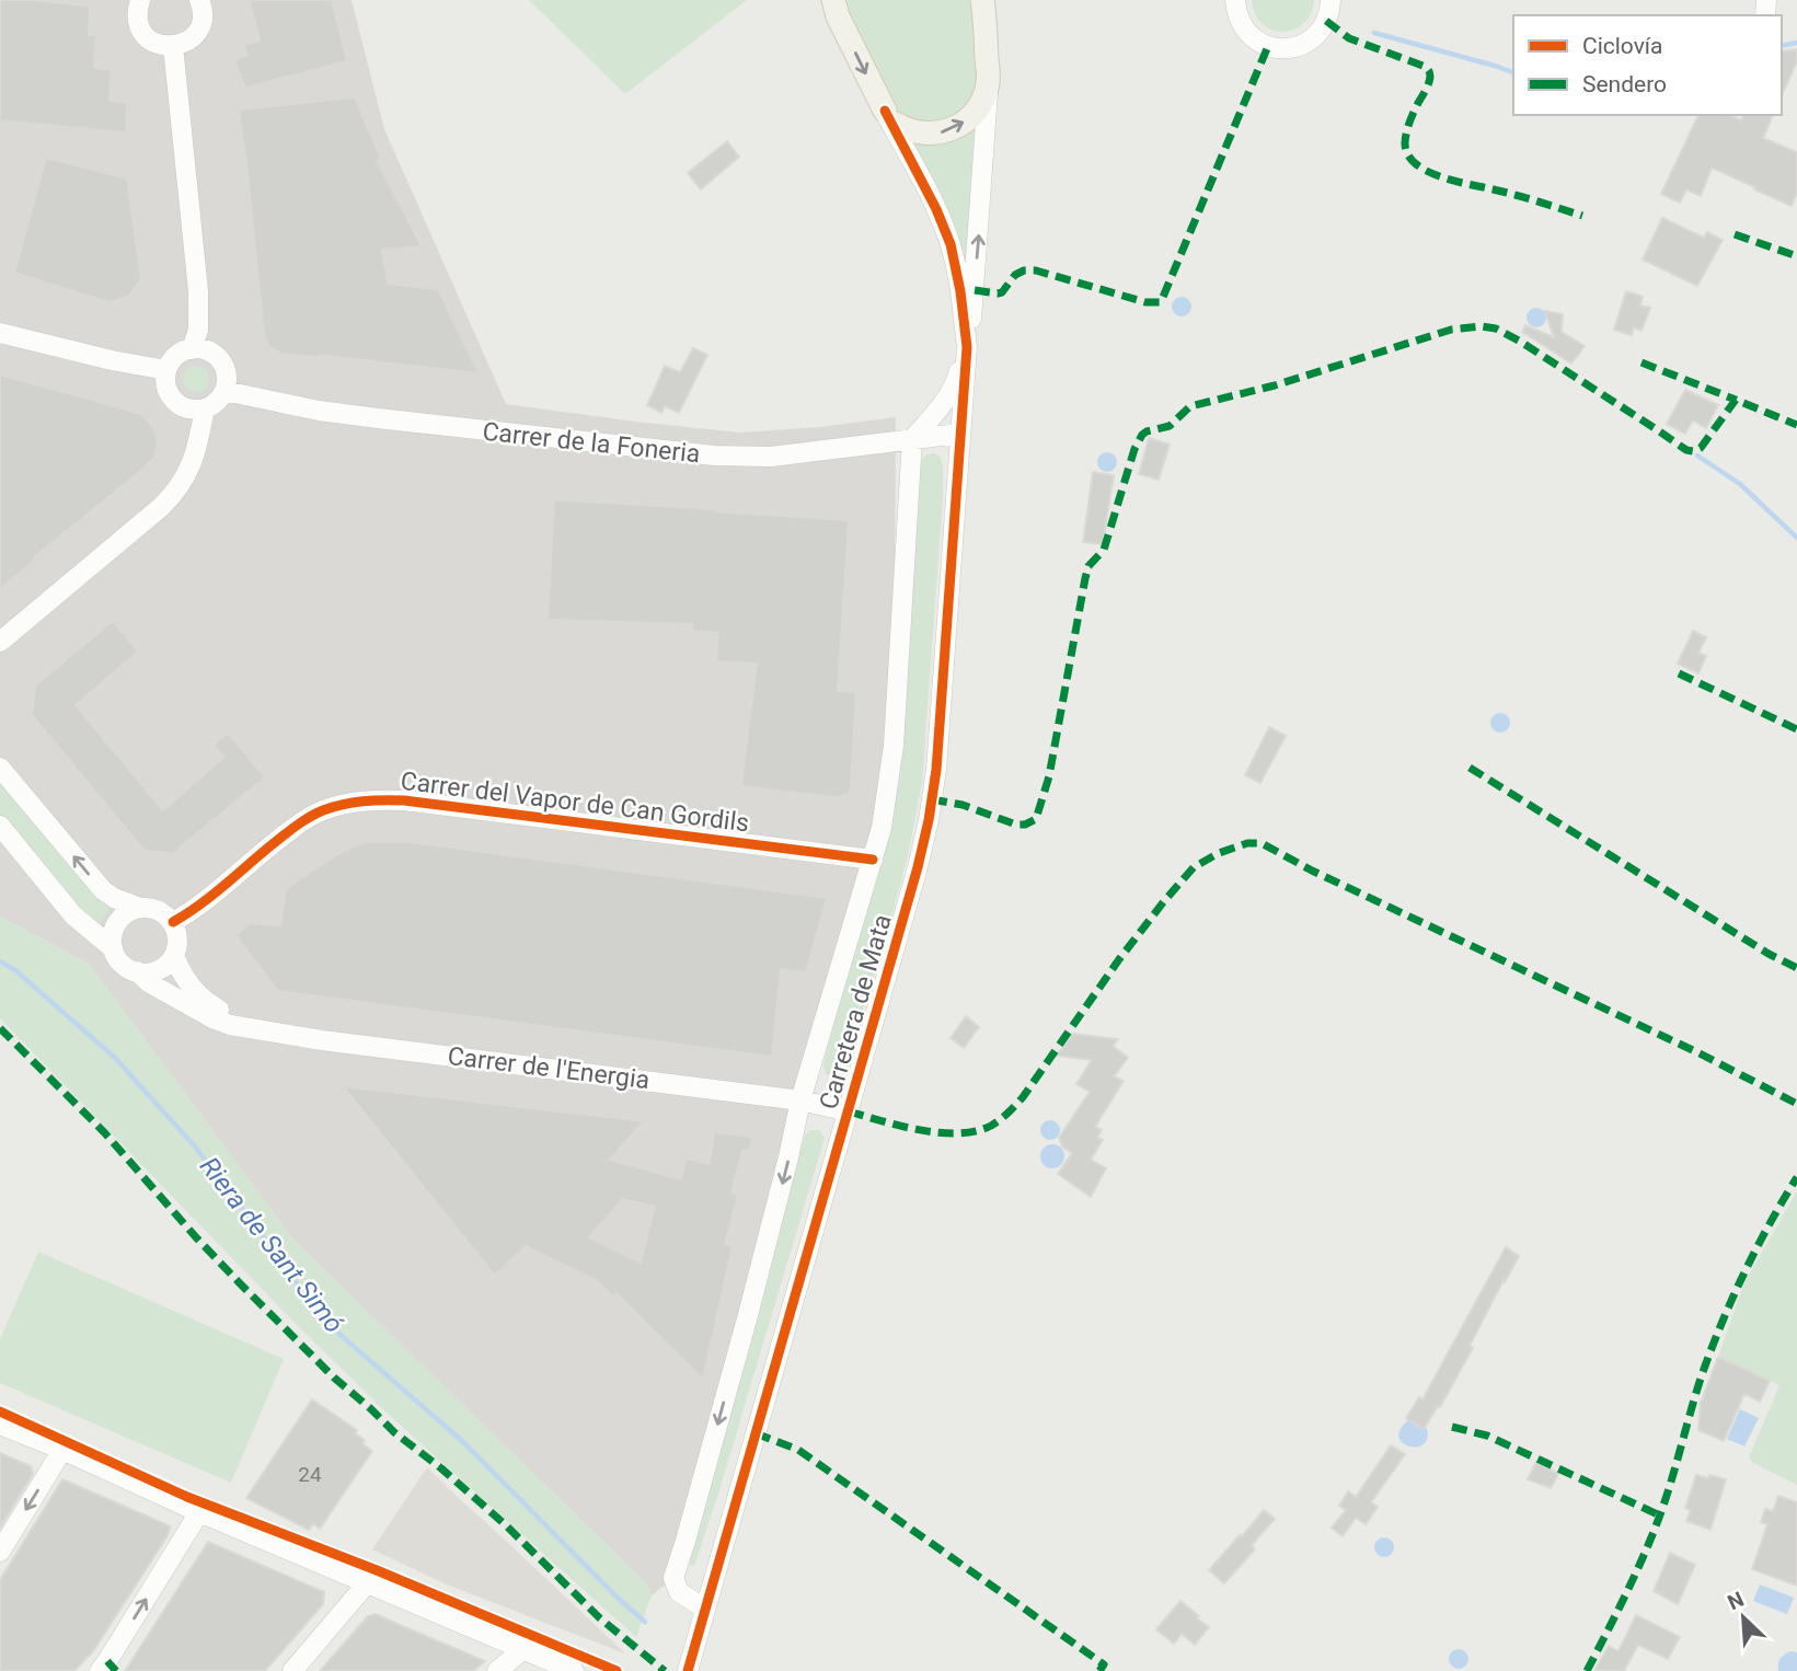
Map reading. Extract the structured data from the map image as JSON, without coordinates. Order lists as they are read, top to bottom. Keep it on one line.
{"streets":{"street":["Carrer de la Foneria","Carrer del Vapor de Can Gordils","Carretera de Mata","Carrer de l'Energia"]},"crossings":[["Carrer de la Foneria","Carretera de Mata"],["Carrer del Vapor de Can Gordils","Carretera de Mata"],["Carrer del Vapor de Can Gordils","Carrer de l'Energia"],["Carretera de Mata","Carrer de l'Energia"]],"water":["Riera de Sant Simó"],"house_numbers":["24"],"legend":["Ciclovía","Sendero"],"north":"top left"}
